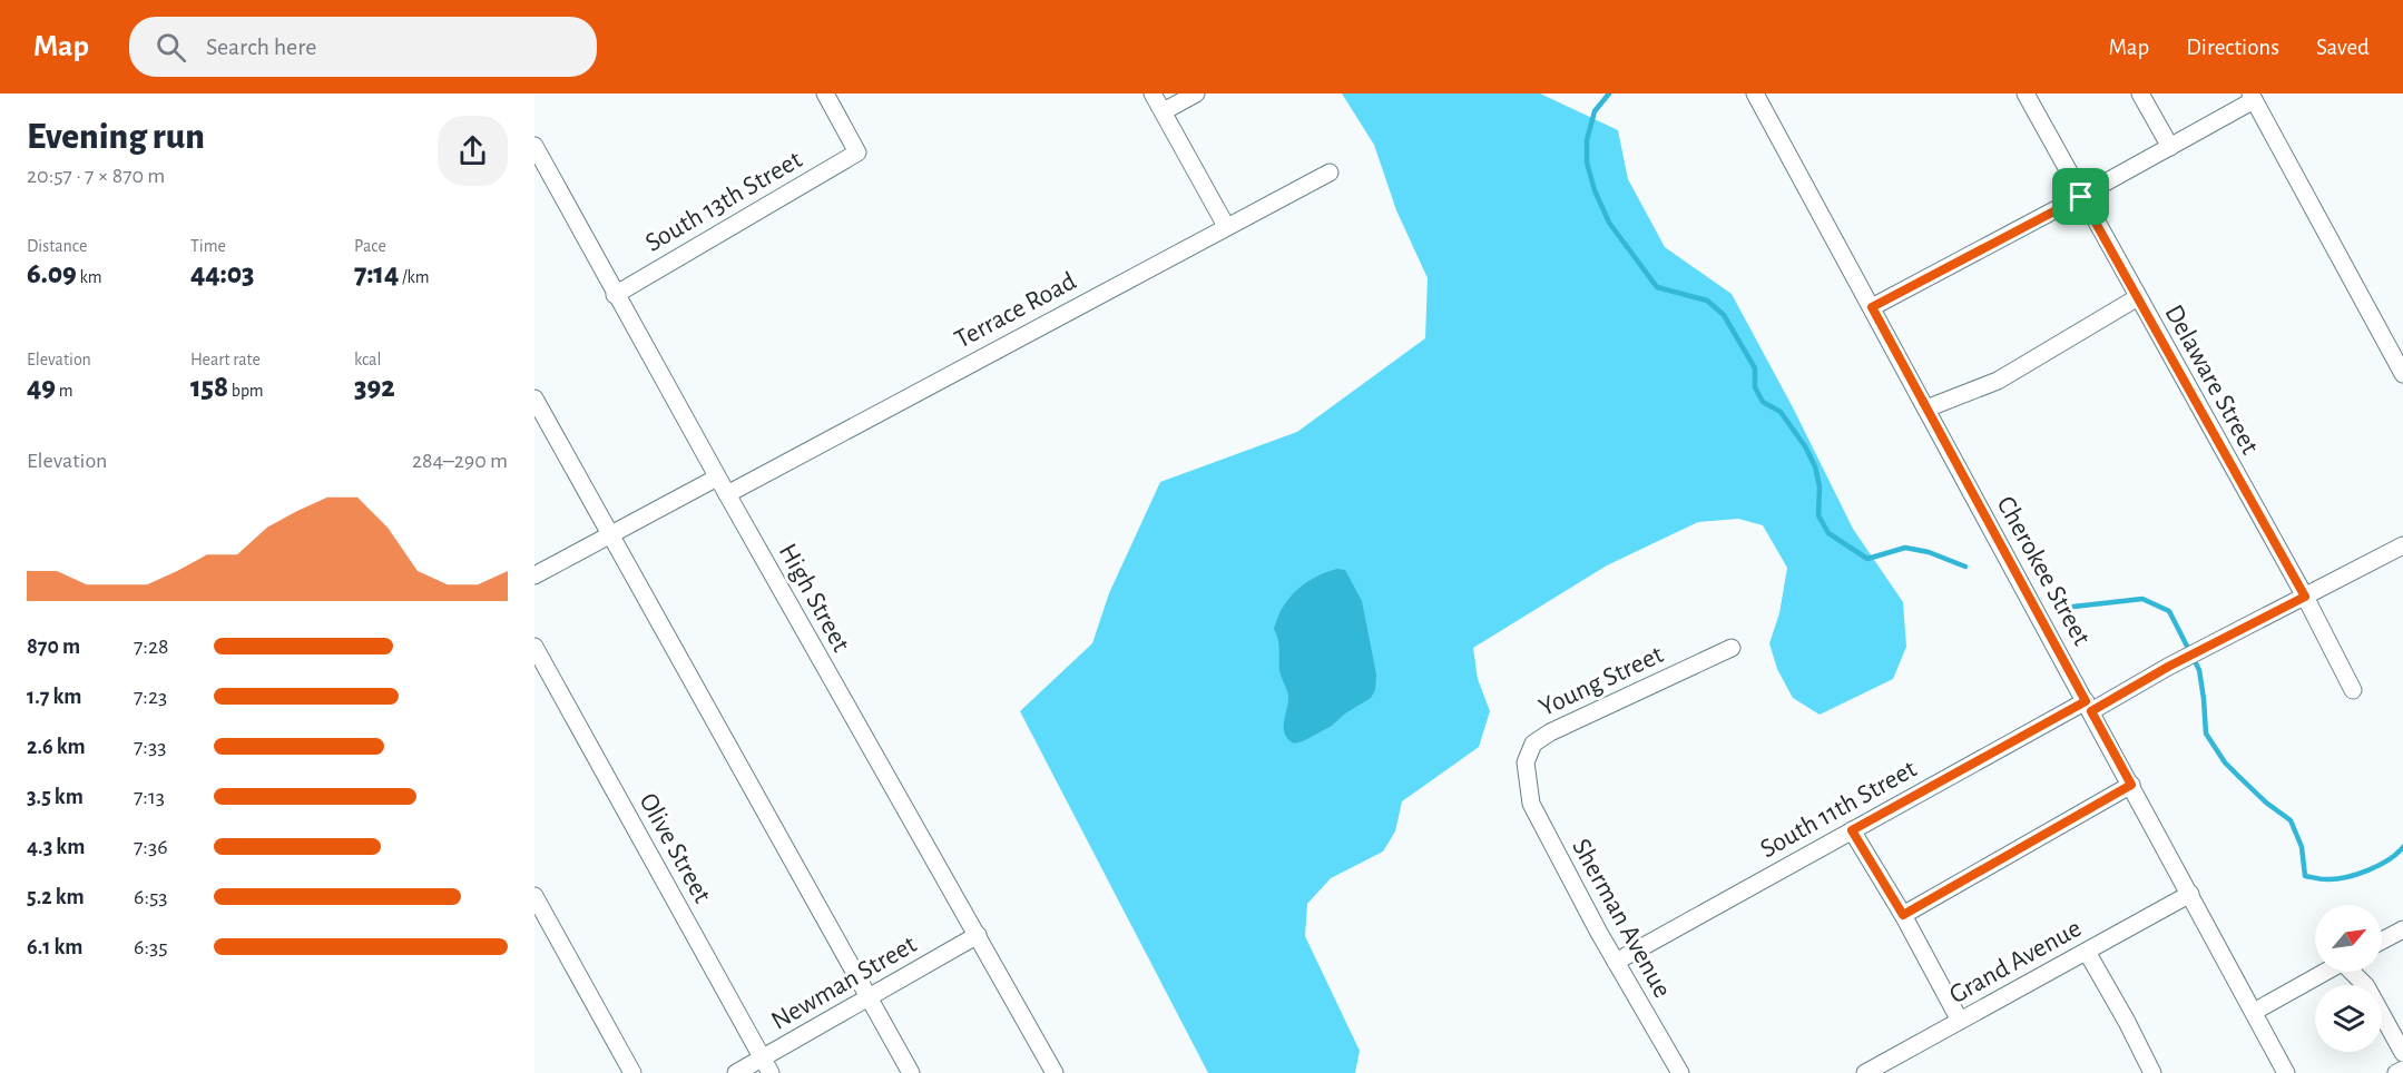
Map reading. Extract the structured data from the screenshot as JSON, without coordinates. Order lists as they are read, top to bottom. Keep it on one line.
{"streets":{"street":["South 13th Street","Terrace Road","Delaware Street","Cherokee Street","High Street","Young Street","South 11th Street","Olive Street","Sherman Avenue","Grand Avenue","Newman Street"]},"crossings":[["South 13th Street","High Street"],["Terrace Road","High Street"],["Delaware Street","South 11th Street"],["Cherokee Street","South 11th Street"],["Cherokee Street","Grand Avenue"],["High Street","Newman Street"],["Young Street","Sherman Avenue"],["South 11th Street","Sherman Avenue"],["Olive Street","Newman Street"]],"north":"top right","page":{"header":"Map","search":"Search here","nav":["Map","Directions","Saved"],"heading":["Evening run","20:57 · 7 × 870 m"],"stats":[["Distance","6.09 km"],["Time","44:03"],["Pace","7:14 /km"],["Elevation","49 m"],["Heart rate","158 bpm"],["kcal","392"]],"chart":["Elevation","284–290 m"],"list":[{"name":"870 m","note":"7:28"},{"name":"1.7 km","note":"7:23"},{"name":"2.6 km","note":"7:33"},{"name":"3.5 km","note":"7:13"},{"name":"4.3 km","note":"7:36"},{"name":"5.2 km","note":"6:53"},{"name":"6.1 km","note":"6:35"}]}}
